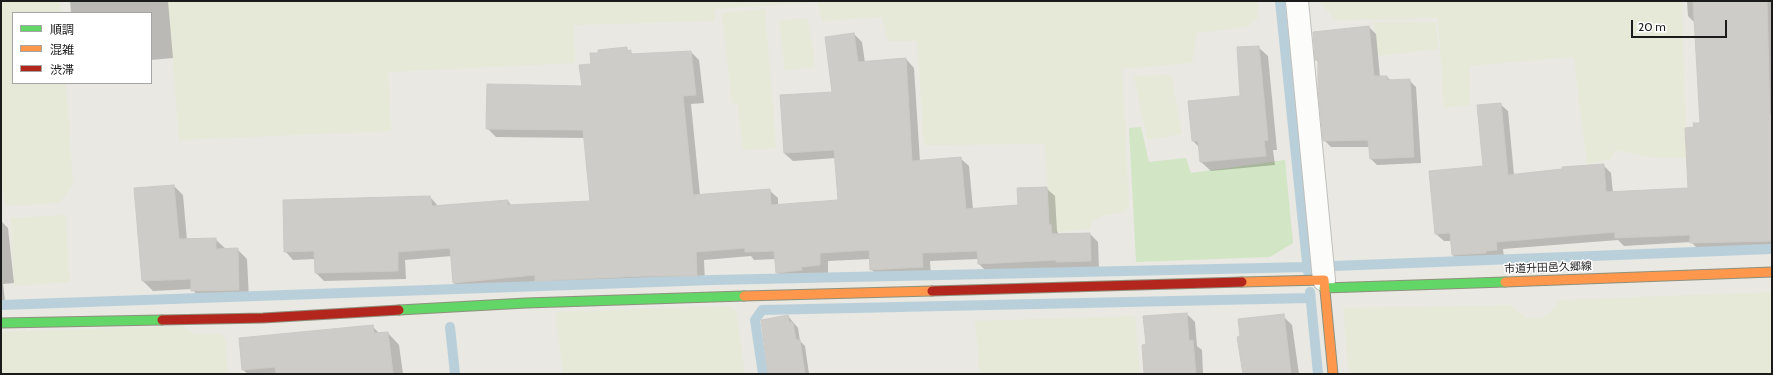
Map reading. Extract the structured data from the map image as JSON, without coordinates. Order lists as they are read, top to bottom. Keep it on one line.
{"streets":{"street":["市道升田邑久郷線"]},"legend":["順調","混雑","渋滞"],"scale_bar":"20 m"}
